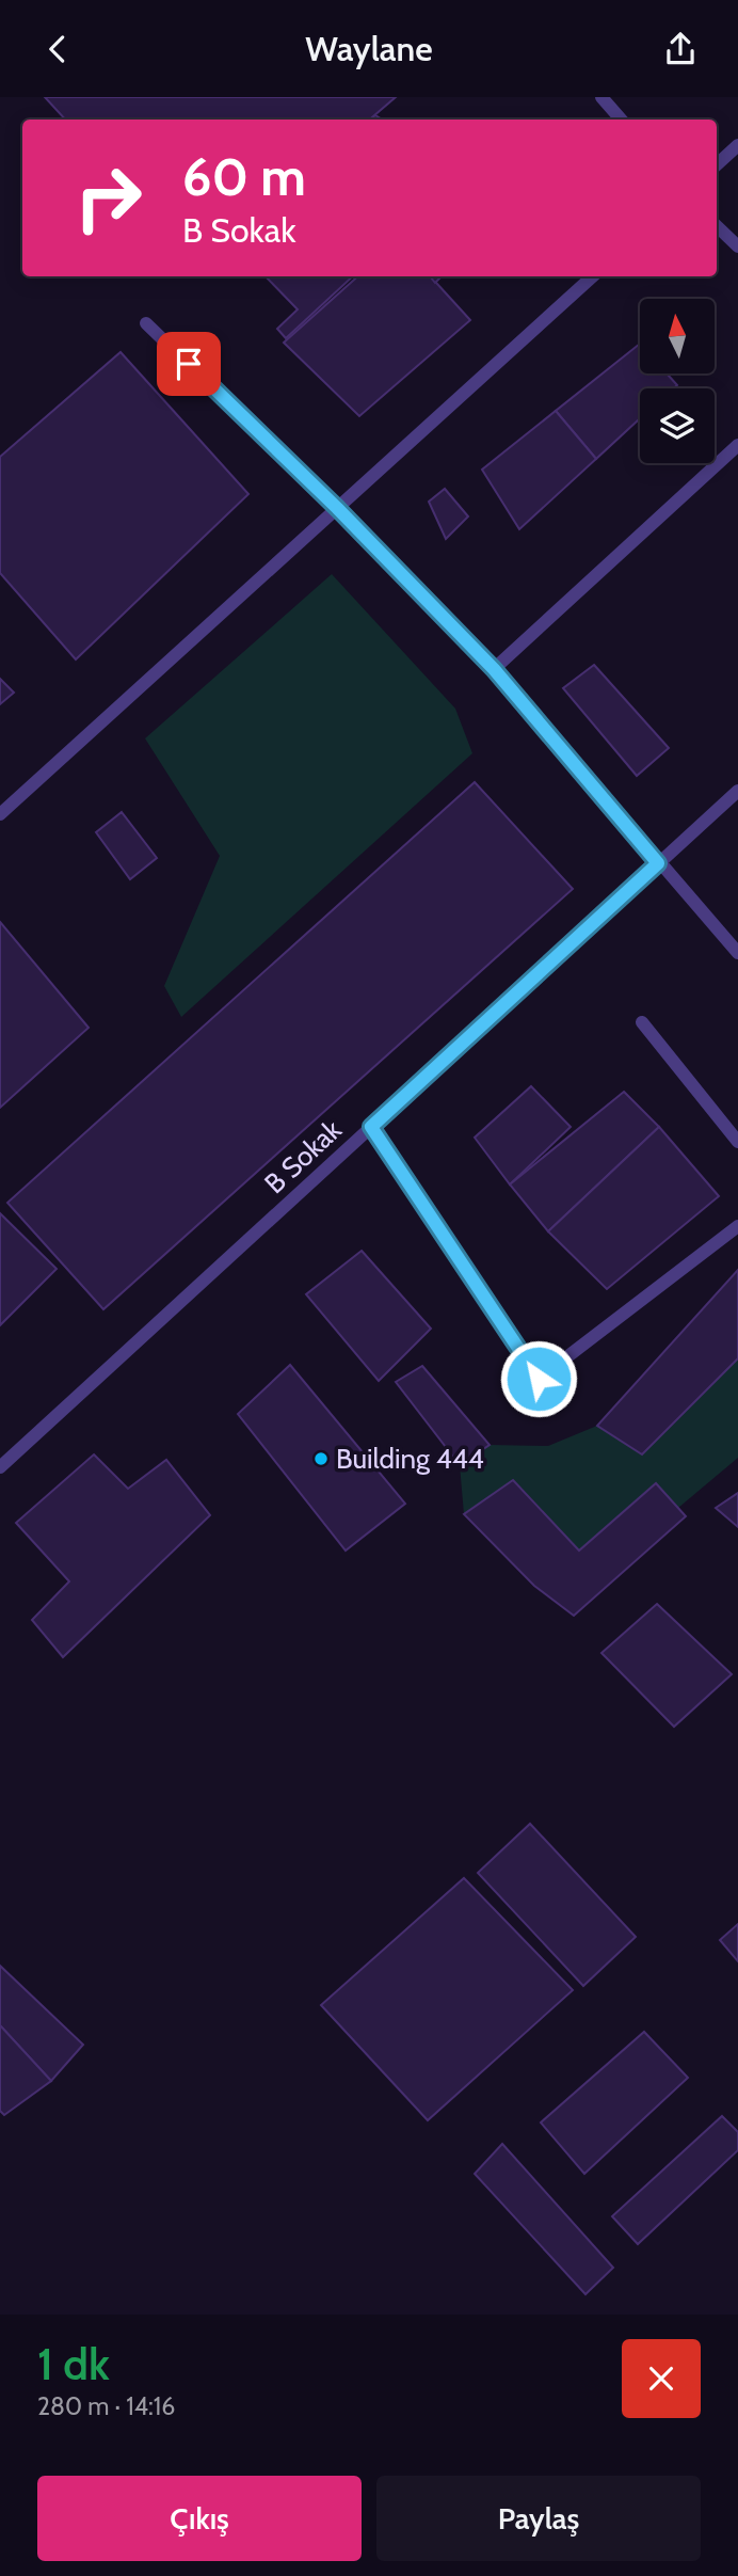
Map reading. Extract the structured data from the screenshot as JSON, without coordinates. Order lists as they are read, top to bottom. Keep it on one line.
{"streets":{"lane":["B Sokak"]},"places":["Building 444"],"north":"top","page":{"header":"Waylane","turn":["60 m","B Sokak"],"heading":["1 dk","280 m · 14:16"],"buttons":["Çıkış","Paylaş"]}}
